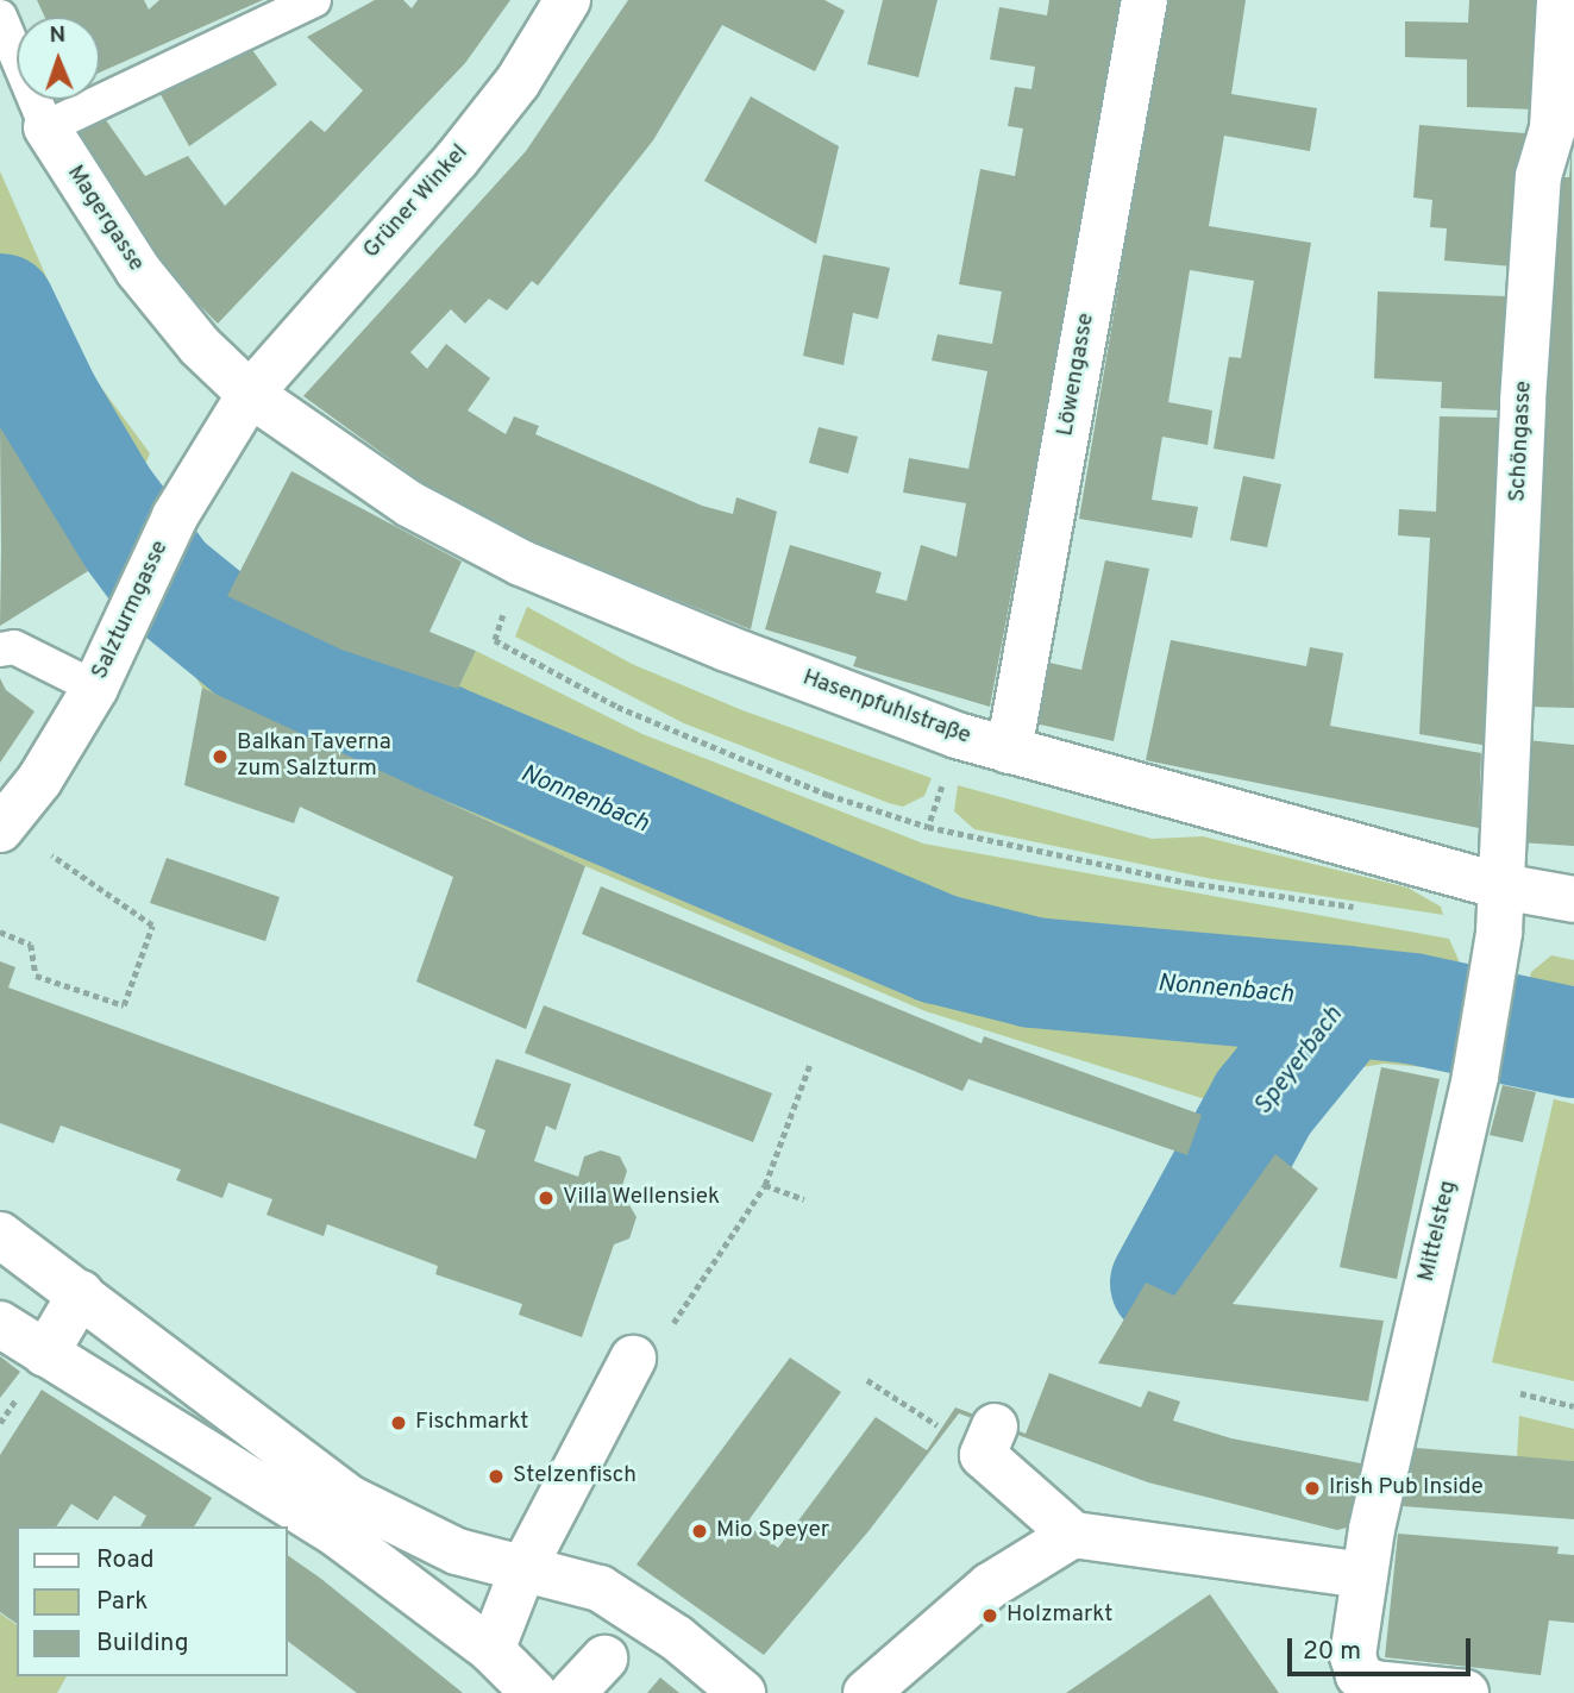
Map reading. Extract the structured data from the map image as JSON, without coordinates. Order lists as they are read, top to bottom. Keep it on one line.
{"streets":{"street":["Grüner Winkel","Magergasse","Löwengasse","Schöngasse","Salzturmgasse","Hasenpfuhlstraße","Mittelsteg"]},"crossings":[["Grüner Winkel","Magergasse"],["Grüner Winkel","Salzturmgasse"],["Grüner Winkel","Hasenpfuhlstraße"],["Magergasse","Salzturmgasse"],["Magergasse","Hasenpfuhlstraße"],["Löwengasse","Hasenpfuhlstraße"],["Schöngasse","Hasenpfuhlstraße"],["Schöngasse","Mittelsteg"],["Salzturmgasse","Hasenpfuhlstraße"],["Hasenpfuhlstraße","Mittelsteg"]],"water":["Nonnenbach","Speyerbach"],"places":["Balkan Taverna zum Salzturm","Villa Wellensiek","Fischmarkt","Stelzenfisch","Irish Pub Inside","Mio Speyer","Holzmarkt"],"legend":["Road","Park","Building"],"scale_bar":"20 m","north":"top"}
